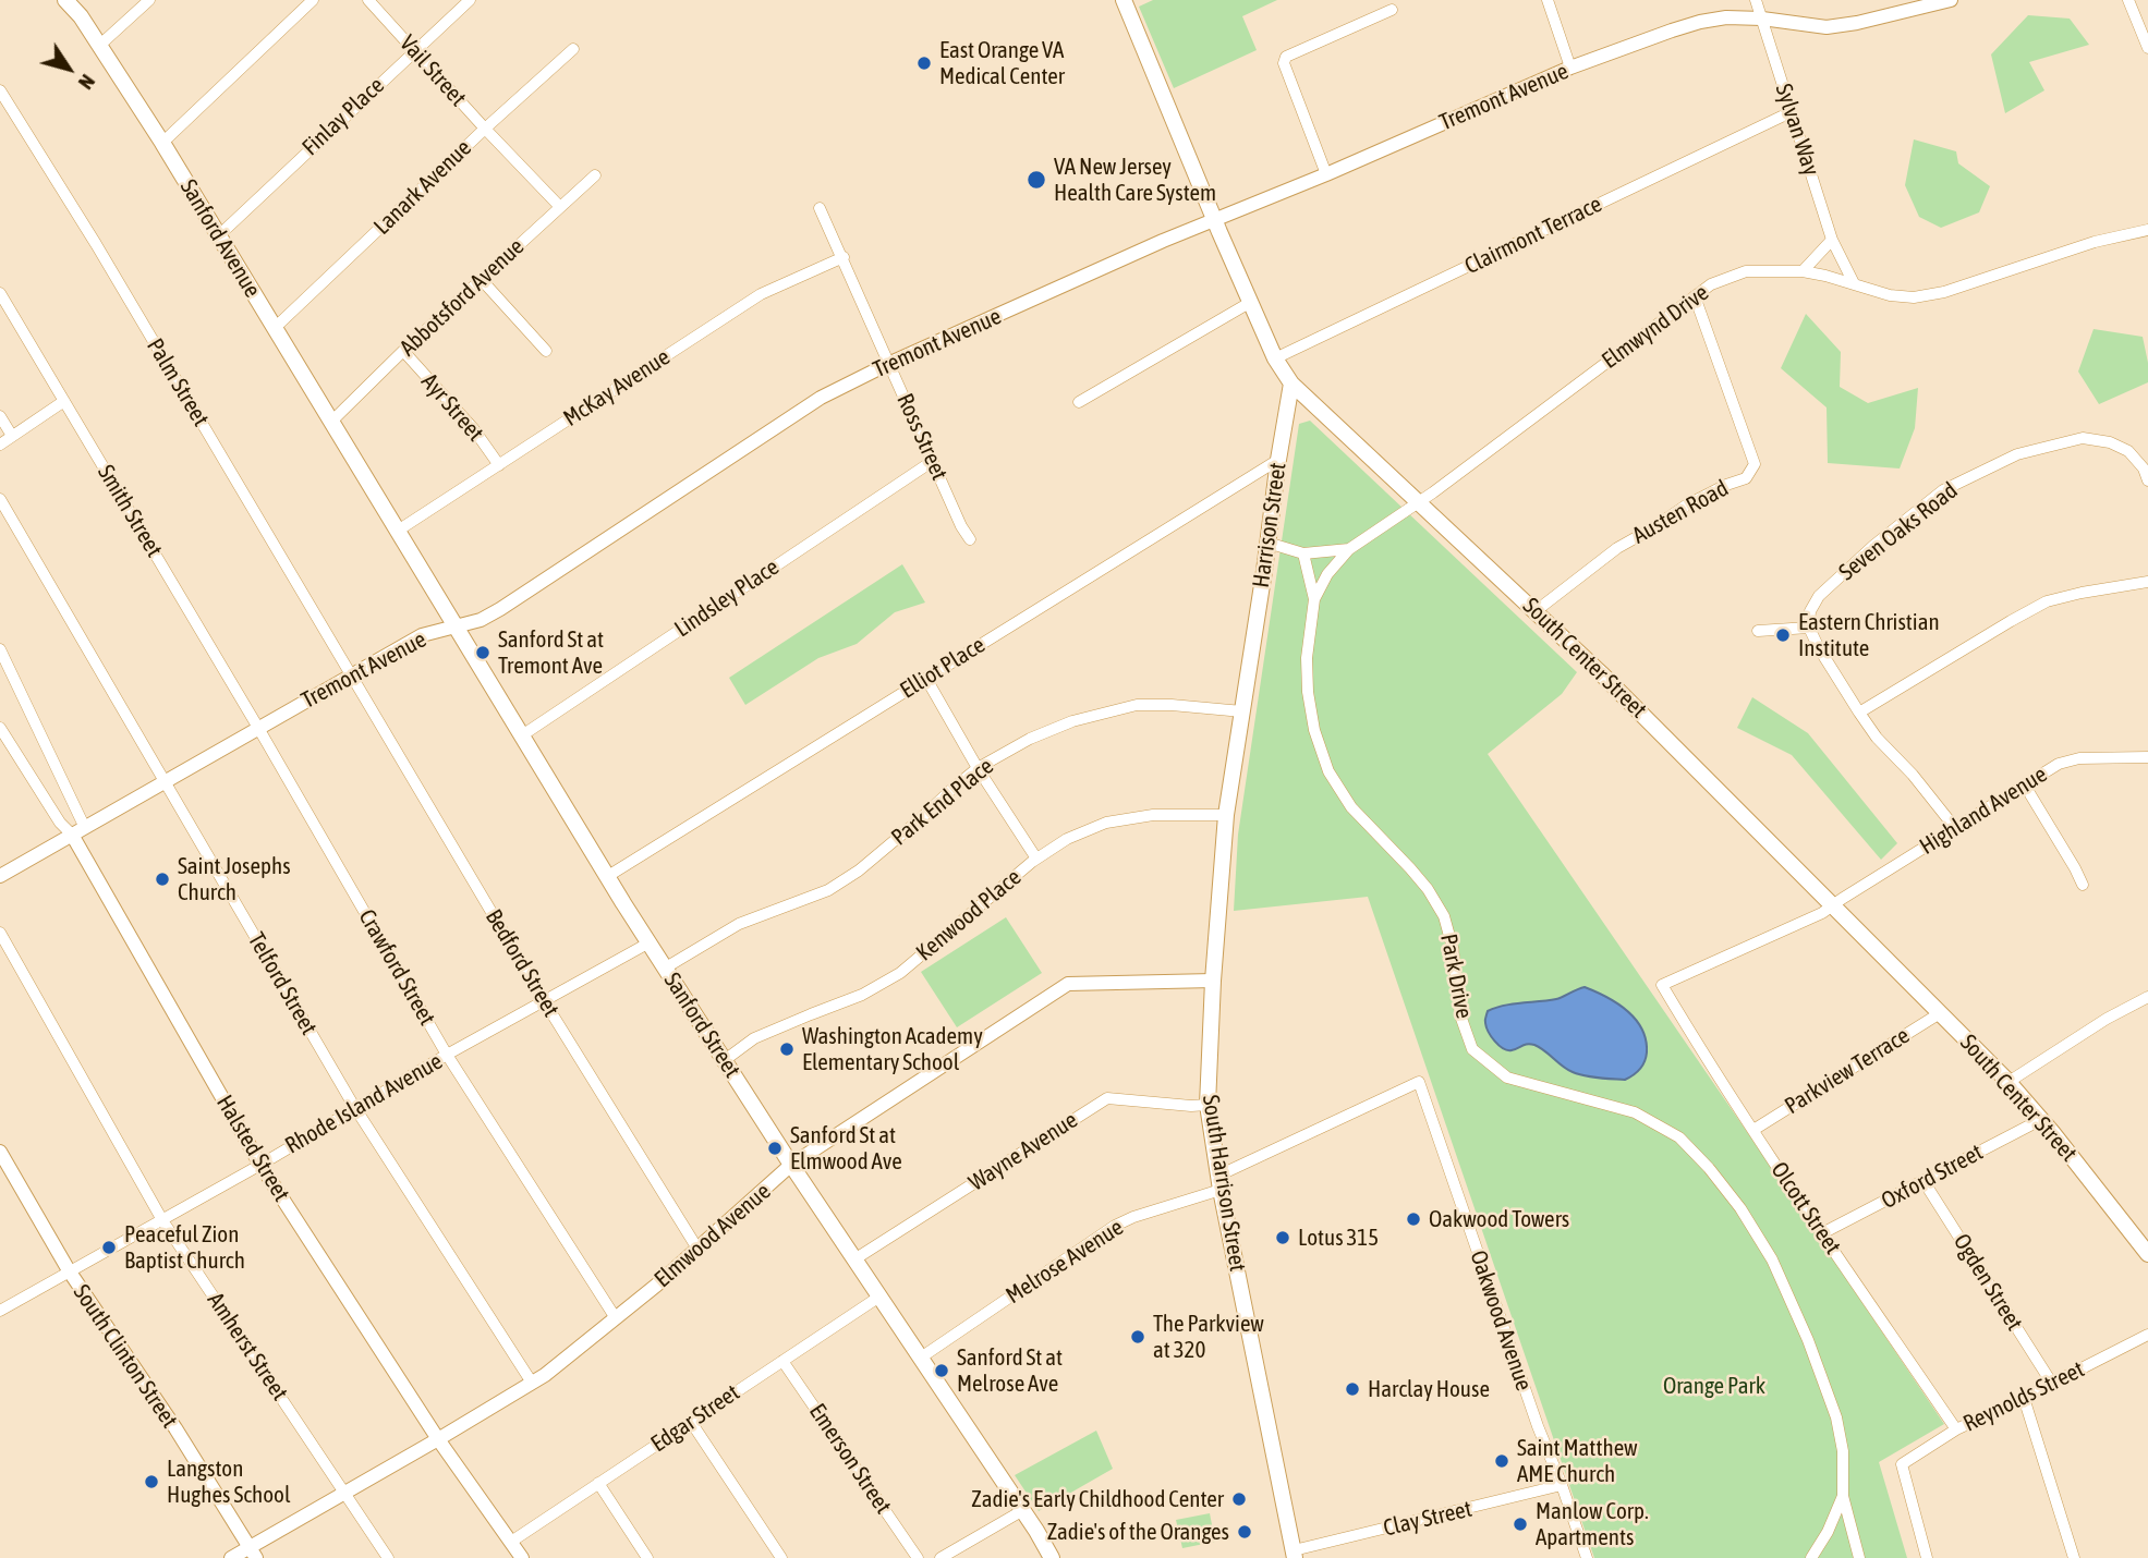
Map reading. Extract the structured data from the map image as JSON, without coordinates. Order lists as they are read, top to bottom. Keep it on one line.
{"streets":{"main road":["Sanford Avenue","Harrison Street","South Center Street","Sanford Street","South Harrison Street"],"street":["Vail Street","Tremont Avenue","Finlay Place","Sylvan Way","Lanark Avenue","Clairmont Terrace","Abbotsford Avenue","Elmwynd Drive","Palm Street","McKay Avenue","Ayr Street","Ross Street","Smith Street","Austen Road","Seven Oaks Road","Lindsley Place","Elliot Place","Park End Place","Highland Avenue","Kenwood Place","Bedford Street","Crawford Street","Park Drive","Telford Street","Parkview Terrace","Rhode Island Avenue","Halsted Street","Wayne Avenue","Oxford Street","Olcott Street","Elmwood Avenue","Melrose Avenue","Ogden Street","Oakwood Avenue","Amherst Street","South Clinton Street","Reynolds Street","Edgar Street","Emerson Street","Clay Street"]},"crossings":[["Vail Street","Finlay Place"],["Vail Street","Lanark Avenue"],["Vail Street","Abbotsford Avenue"],["Tremont Avenue","Sylvan Way"],["Tremont Avenue","Palm Street"],["Tremont Avenue","Ross Street"],["Tremont Avenue","Smith Street"],["Tremont Avenue","South Center Street"],["Tremont Avenue","Bedford Street"],["Tremont Avenue","Crawford Street"],["Tremont Avenue","Telford Street"],["Tremont Avenue","Sanford Street"],["Tremont Avenue","Halsted Street"],["Finlay Place","Sanford Avenue"],["Sylvan Way","Clairmont Terrace"],["Sylvan Way","Elmwynd Drive"],["Lanark Avenue","Sanford Avenue"],["Clairmont Terrace","South Center Street"],["Sanford Avenue","Abbotsford Avenue"],["Sanford Avenue","Sanford Street"],["Abbotsford Avenue","Ayr Street"],["Elmwynd Drive","Austen Road"],["Elmwynd Drive","South Center Street"],["Elmwynd Drive","Park Drive"],["Palm Street","Bedford Street"],["McKay Avenue","Ayr Street"],["McKay Avenue","Ross Street"],["McKay Avenue","Sanford Street"],["Ross Street","Lindsley Place"],["Smith Street","Crawford Street"],["Austen Road","South Center Street"],["Harrison Street","South Center Street"],["Harrison Street","Elliot Place"],["Harrison Street","South Harrison Street"],["Lindsley Place","Sanford Street"],["South Center Street","Highland Avenue"],["South Center Street","Park Drive"],["South Center Street","Parkview Terrace"],["South Center Street","Oxford Street"],["Elliot Place","Sanford Street"],["Park End Place","Sanford Street"],["Park End Place","South Harrison Street"],["Highland Avenue","Olcott Street"],["Kenwood Place","Sanford Street"],["Kenwood Place","South Harrison Street"],["Bedford Street","Rhode Island Avenue"],["Bedford Street","Elmwood Avenue"],["Crawford Street","Rhode Island Avenue"],["Crawford Street","Elmwood Avenue"],["Telford Street","Rhode Island Avenue"],["Telford Street","Elmwood Avenue"],["Sanford Street","Rhode Island Avenue"],["Sanford Street","Wayne Avenue"],["Sanford Street","Elmwood Avenue"],["Sanford Street","Melrose Avenue"],["Sanford Street","Edgar Street"],["Parkview Terrace","Olcott Street"],["Rhode Island Avenue","Halsted Street"],["Rhode Island Avenue","Amherst Street"],["Rhode Island Avenue","South Clinton Street"],["Halsted Street","Elmwood Avenue"],["Halsted Street","Edgar Street"],["Wayne Avenue","South Harrison Street"],["Oxford Street","Olcott Street"],["Oxford Street","Ogden Street"],["South Harrison Street","Elmwood Avenue"],["South Harrison Street","Melrose Avenue"],["South Harrison Street","Clay Street"],["Olcott Street","Reynolds Street"],["Elmwood Avenue","Amherst Street"],["Elmwood Avenue","South Clinton Street"],["Melrose Avenue","Oakwood Avenue"],["Ogden Street","Reynolds Street"],["Oakwood Avenue","Clay Street"],["Edgar Street","Emerson Street"]],"parks":["Orange Park"],"places":["East Orange VA Medical Center","VA New Jersey Health Care System","Eastern Christian Institute","Sanford St at Tremont Ave","Saint Josephs Church","Washington Academy Elementary School","Sanford St at Elmwood Ave","Oakwood Towers","Lotus 315","Peaceful Zion Baptist Church","The Parkview at 320","Sanford St at Melrose Ave","Harclay House","Saint Matthew AME Church","Langston Hughes School","Zadie's Early Childhood Center","Manlow Corp. Apartments","Zadie's of the Oranges"],"north":"bottom right"}
